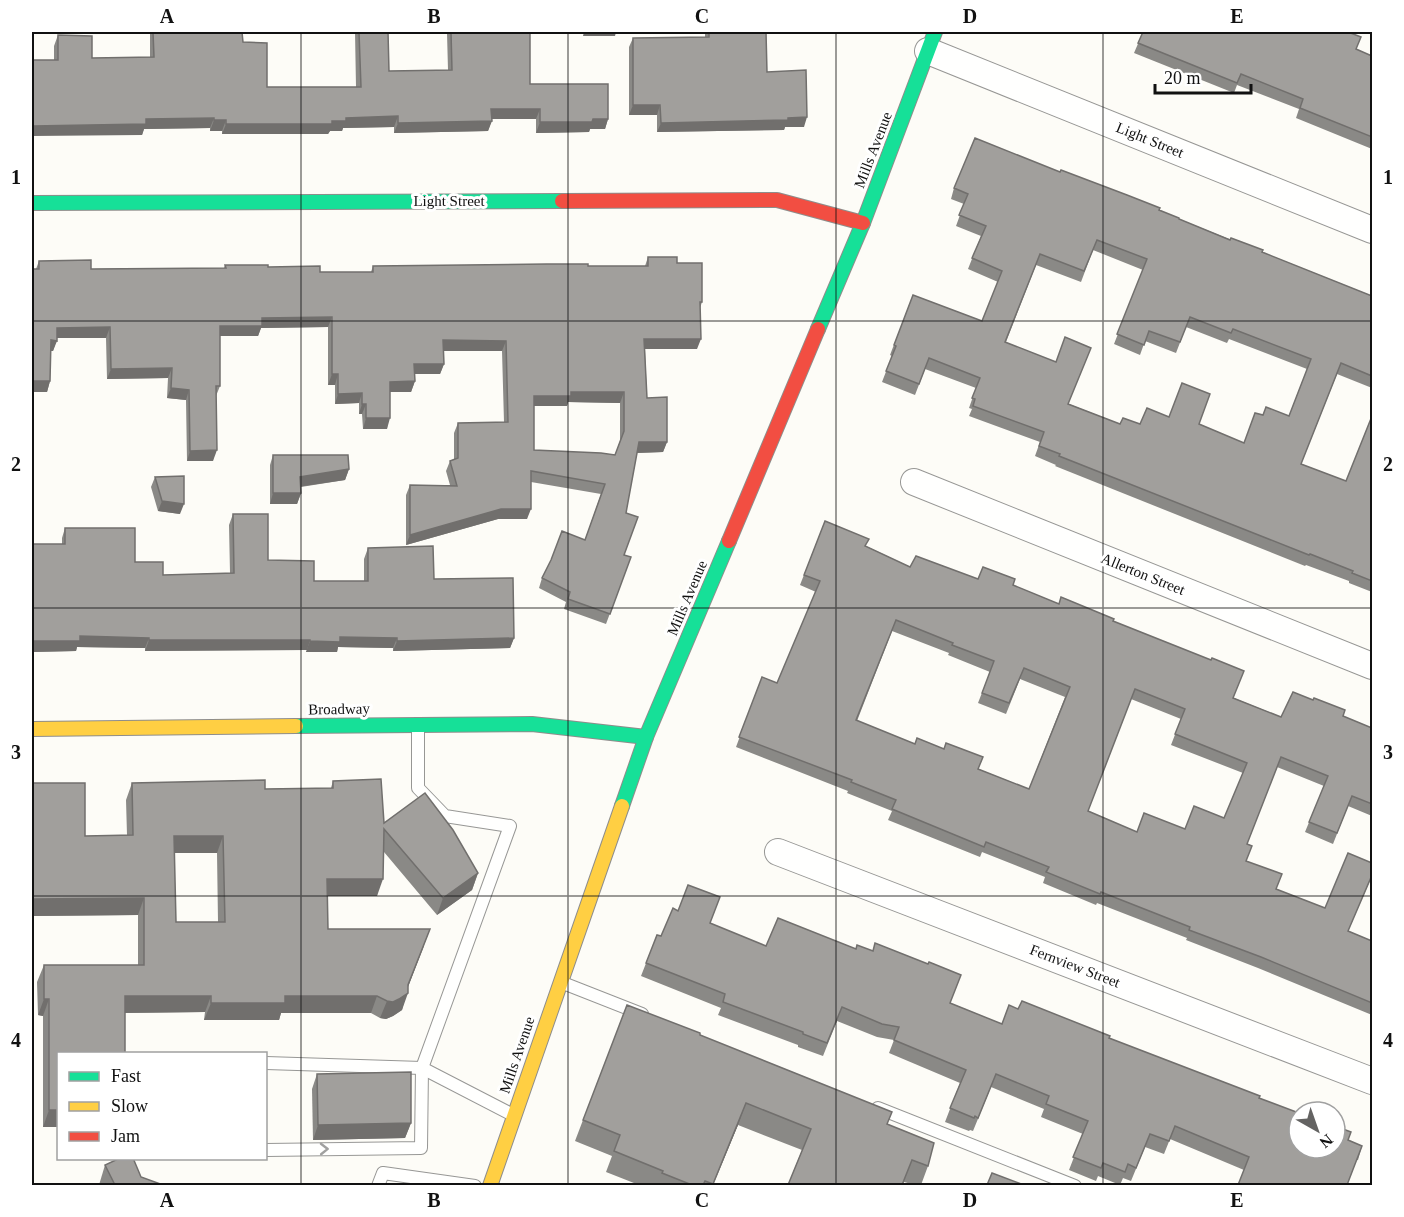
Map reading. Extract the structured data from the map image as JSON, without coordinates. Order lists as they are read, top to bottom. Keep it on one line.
{"streets":{"street":["Light Street","Mills Avenue","Allerton Street","Broadway","Fernview Street"]},"crossings":[["Light Street","Mills Avenue"],["Mills Avenue","Broadway"]],"legend":["Fast","Slow","Jam"],"scale_bar":"20 m","north":"bottom right","grid":{"columns":["A","B","C","D","E"],"rows":["1","2","3","4"]}}
